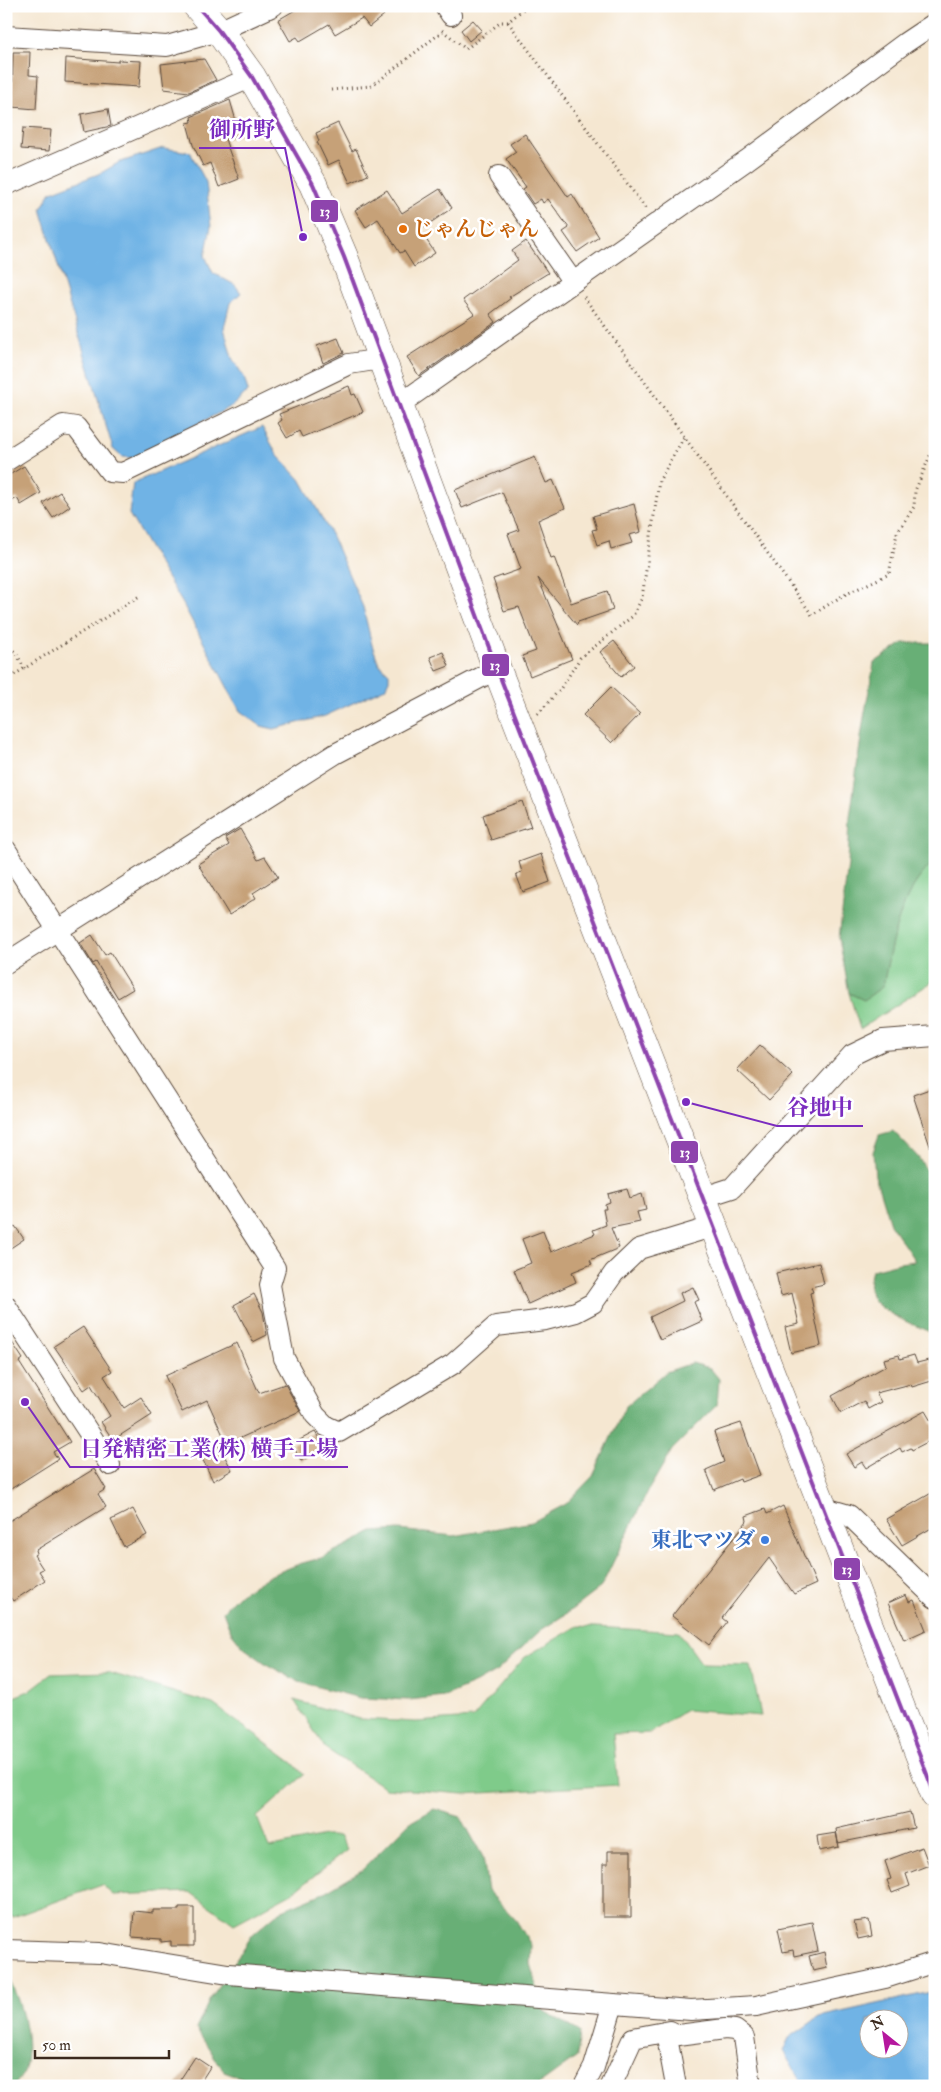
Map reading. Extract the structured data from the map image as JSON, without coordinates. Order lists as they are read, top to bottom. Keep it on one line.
{"places":["じゃんじゃん","御所野","谷地中","日発精密工業(株) 横手工場","東北マツダ"],"lines":["transit line 13"],"scale_bar":"50 m","north":"top left"}
